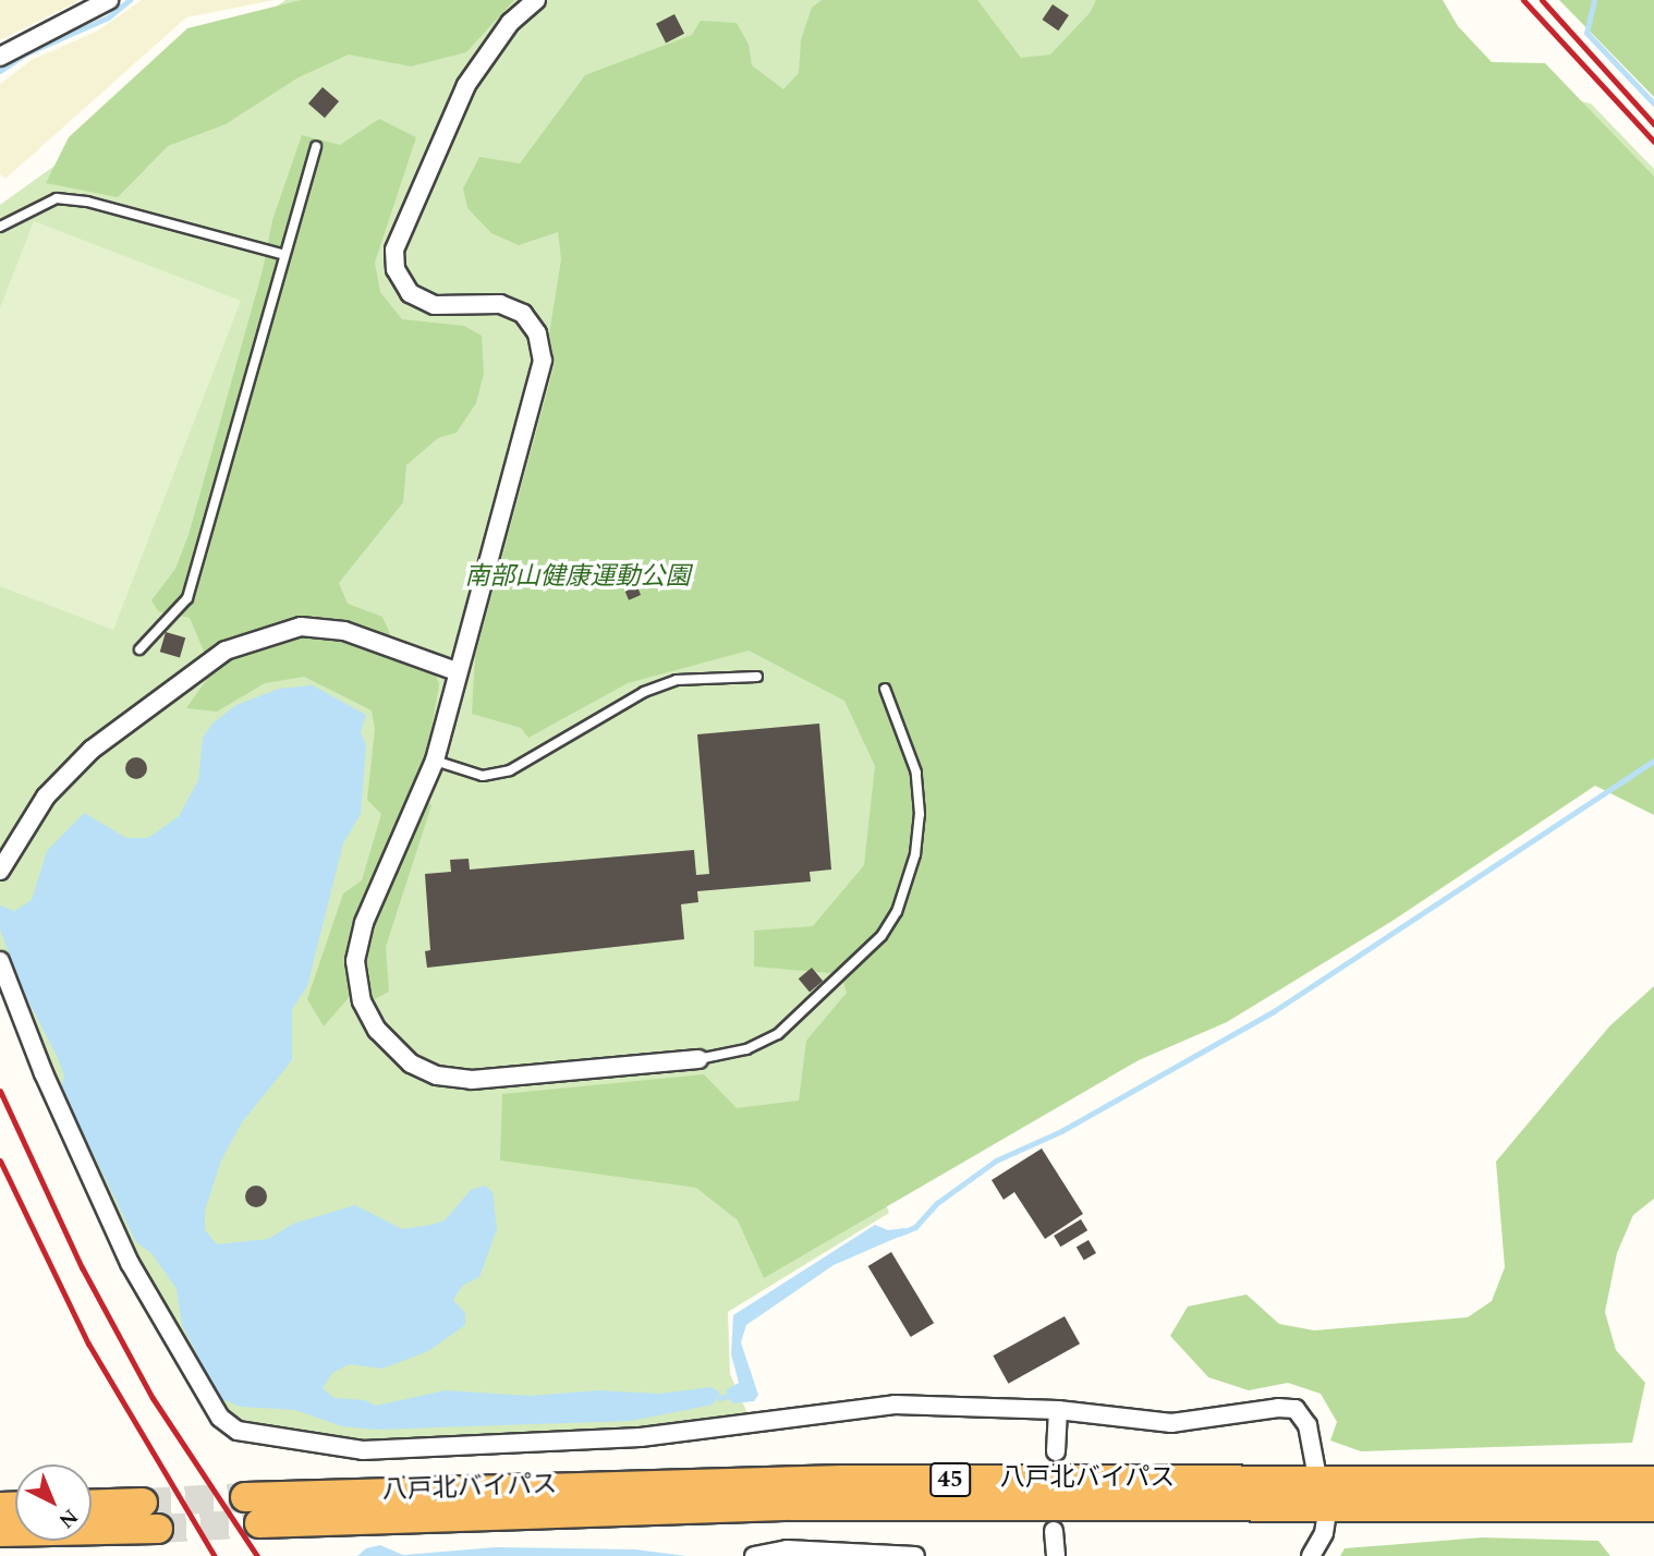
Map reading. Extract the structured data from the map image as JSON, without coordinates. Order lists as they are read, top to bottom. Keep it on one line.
{"streets":{"highway":["八戸北バイパス","45"]},"parks":["南部山健康運動公園"],"north":"bottom right"}
